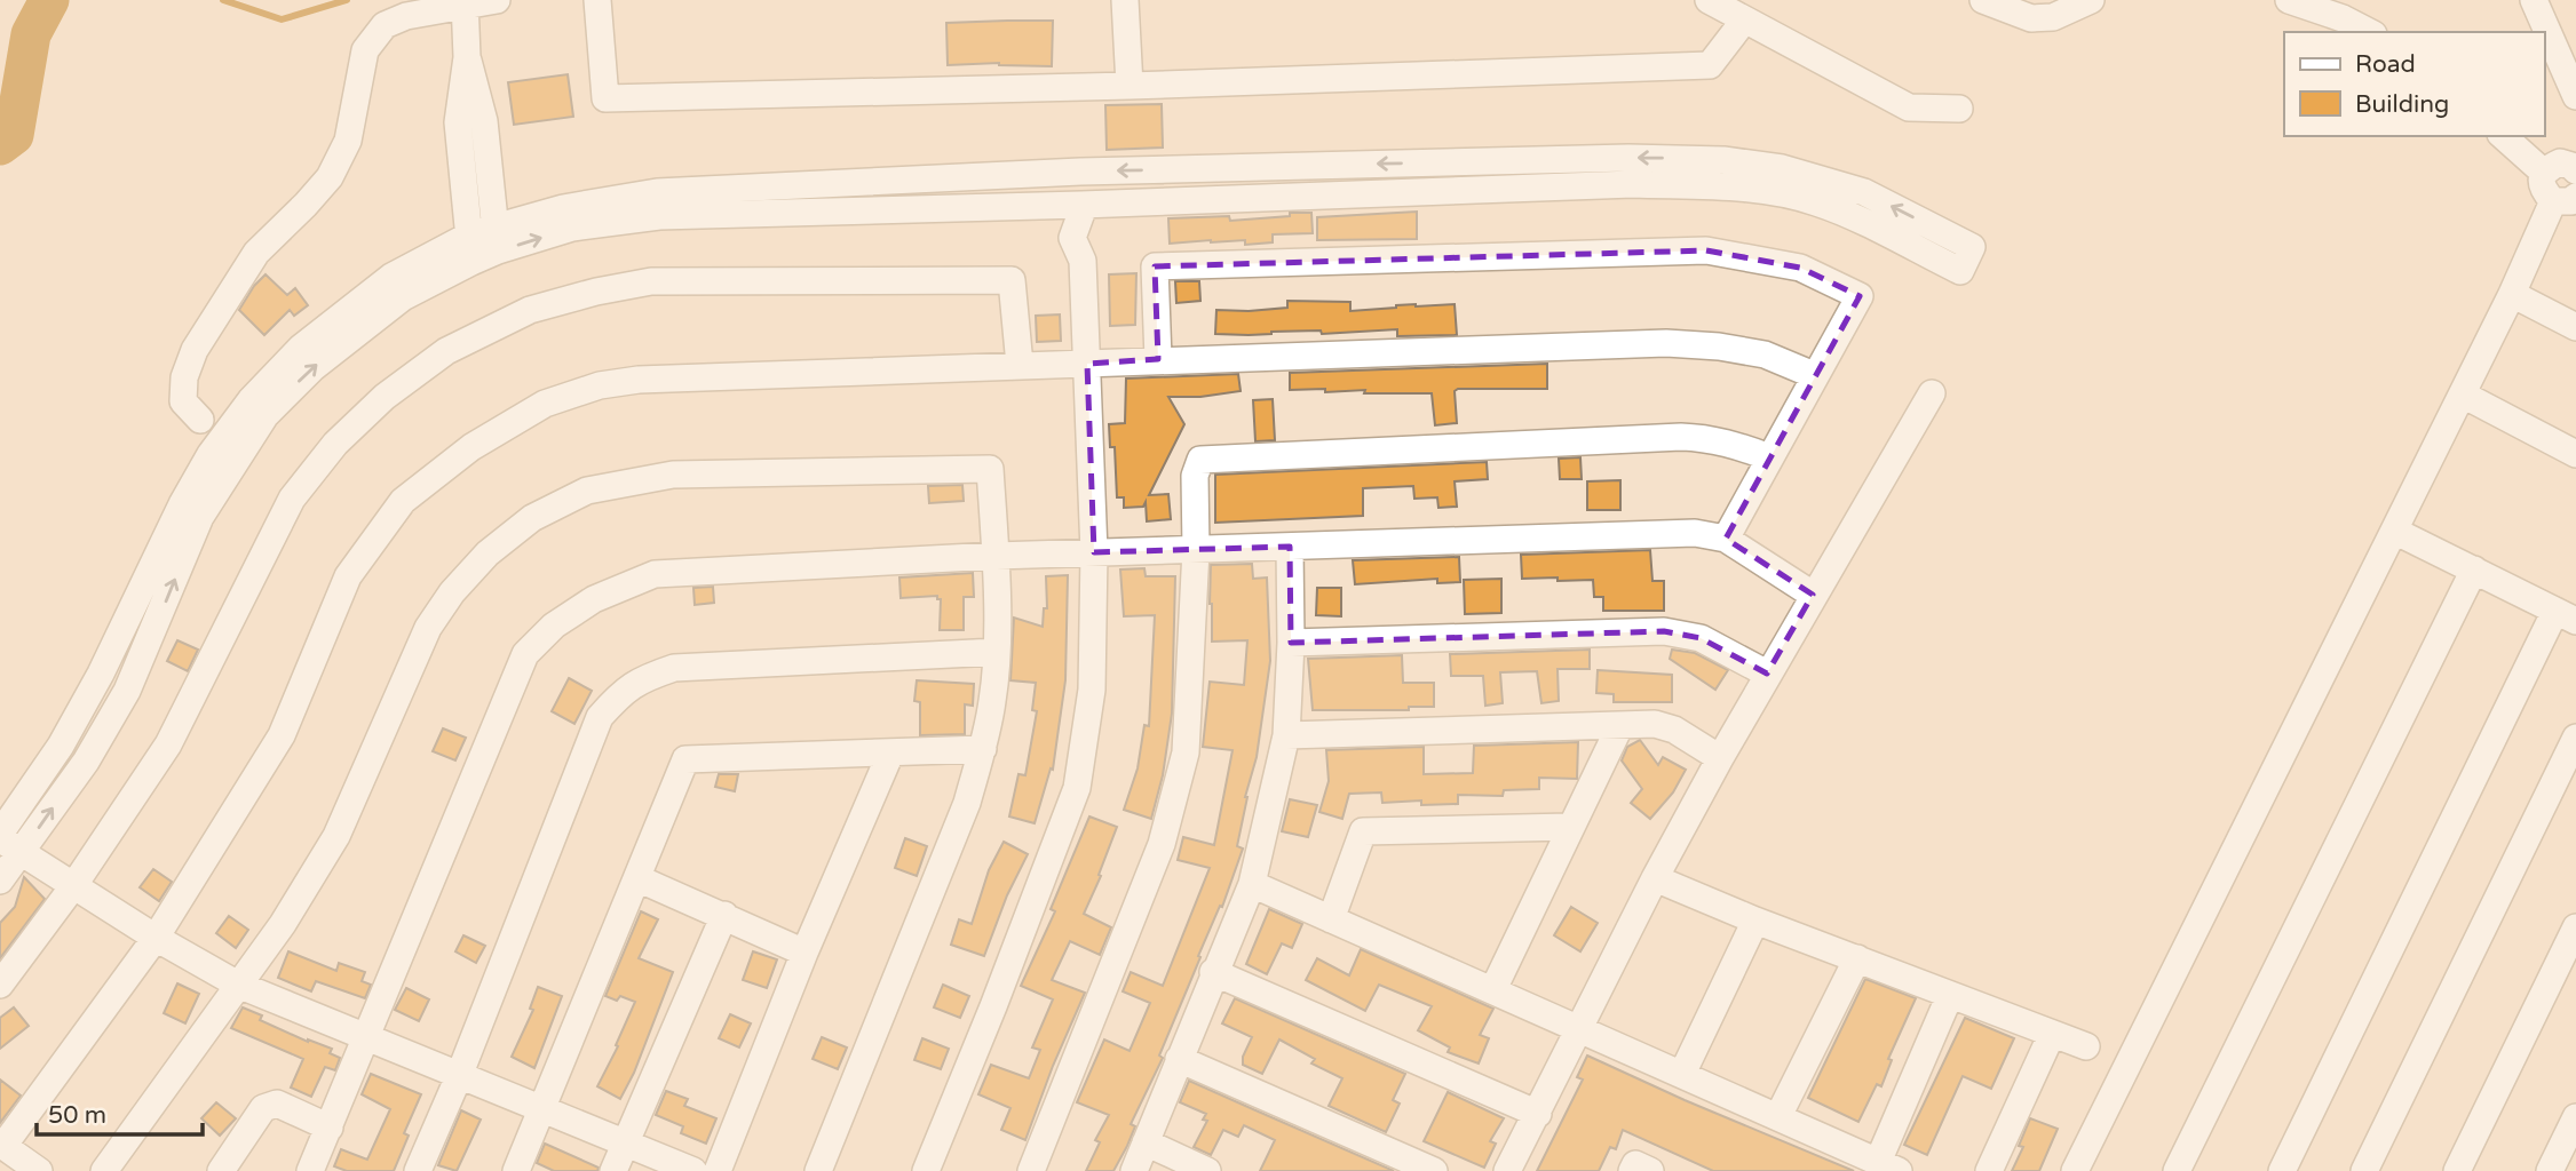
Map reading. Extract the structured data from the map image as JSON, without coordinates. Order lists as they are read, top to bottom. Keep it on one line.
{"legend":["Road","Building"],"scale_bar":"50 m"}
